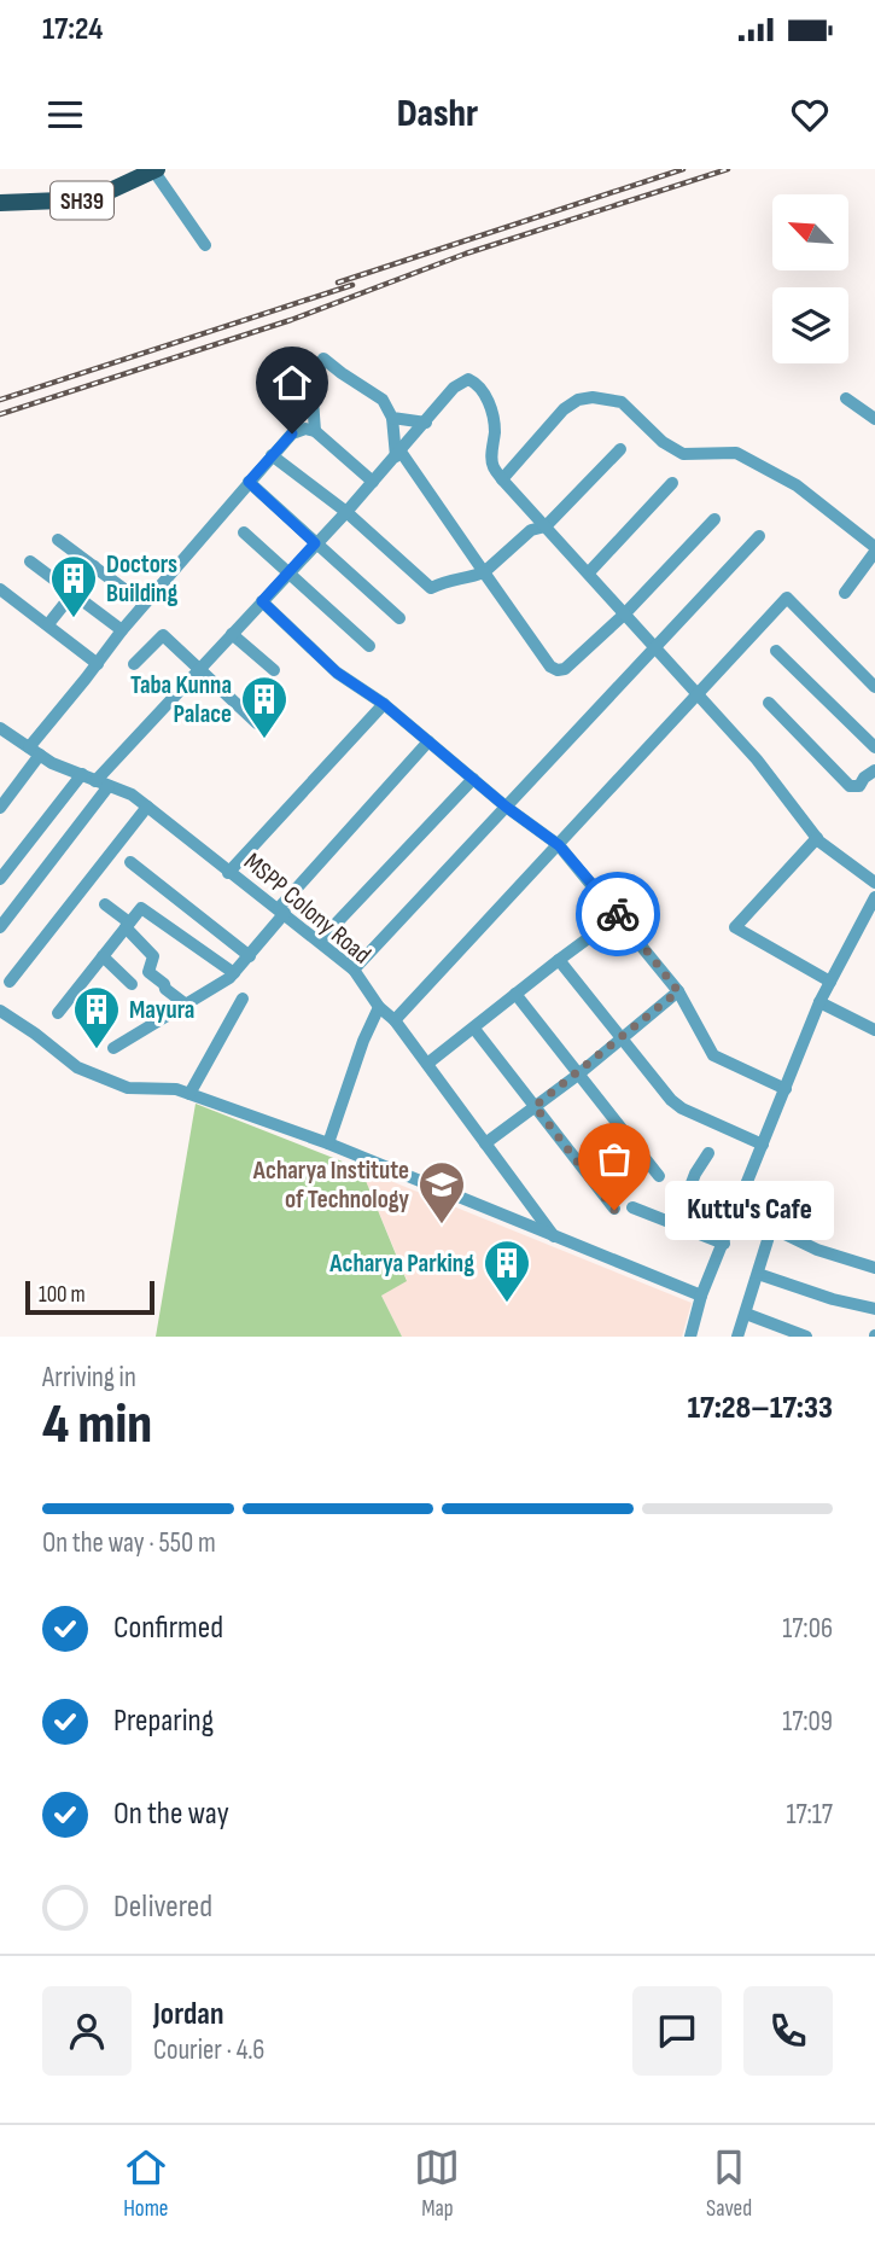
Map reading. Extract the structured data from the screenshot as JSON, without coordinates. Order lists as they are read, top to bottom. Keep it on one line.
{"streets":{"main road":["SH39"],"street":["MSPP Colony Road"]},"places":{"building":["Doctors Building","Taba Kunna Palace","Mayura","Acharya Parking"],"other":["Kuttu's Cafe"],"school or university":["Acharya Institute of Technology"]},"scale_bar":"100 m","north":"top left","page":{"status":"17:24","header":"Dashr","bubble":"Kuttu's Cafe","scale":"100 m","heading":["4 min","Arriving in","17:28–17:33"],"panel":["Jordan","Courier · 4.6"],"bar":"On the way · 550 m","list":[["Confirmed","17:06"],["Preparing","17:09"],["On the way","17:17"],"Delivered"],"tabs":["Home","Map","Saved"]}}
